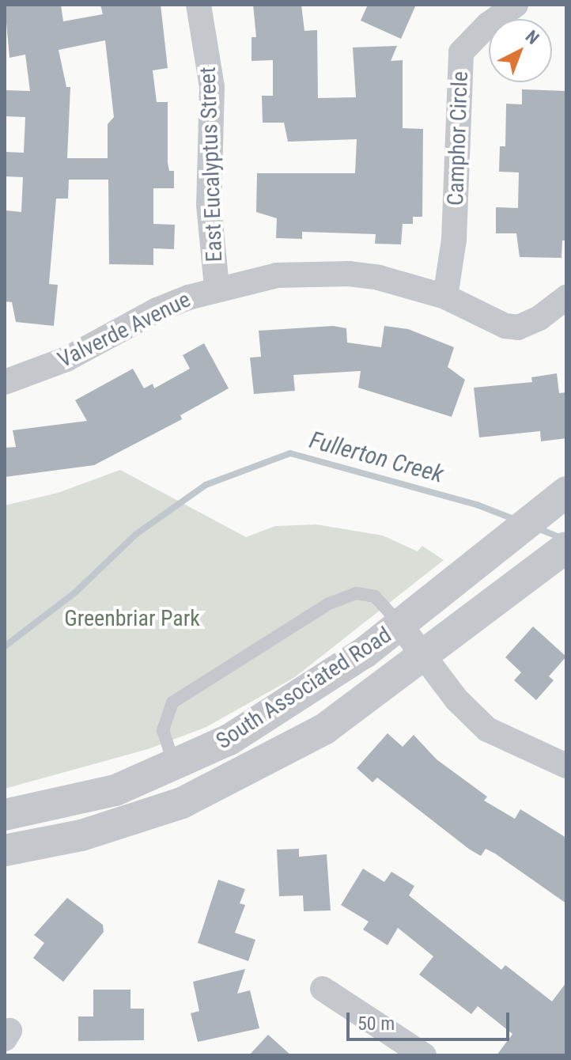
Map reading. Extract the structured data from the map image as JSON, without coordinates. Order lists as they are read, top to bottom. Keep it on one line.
{"streets":{"street":["Camphor Circle","East Eucalyptus Street","Valverde Avenue","South Associated Road"]},"crossings":[["Camphor Circle","Valverde Avenue"],["East Eucalyptus Street","Valverde Avenue"]],"water":["Fullerton Creek"],"parks":["Greenbriar Park"],"scale_bar":"50 m","north":"top right"}
